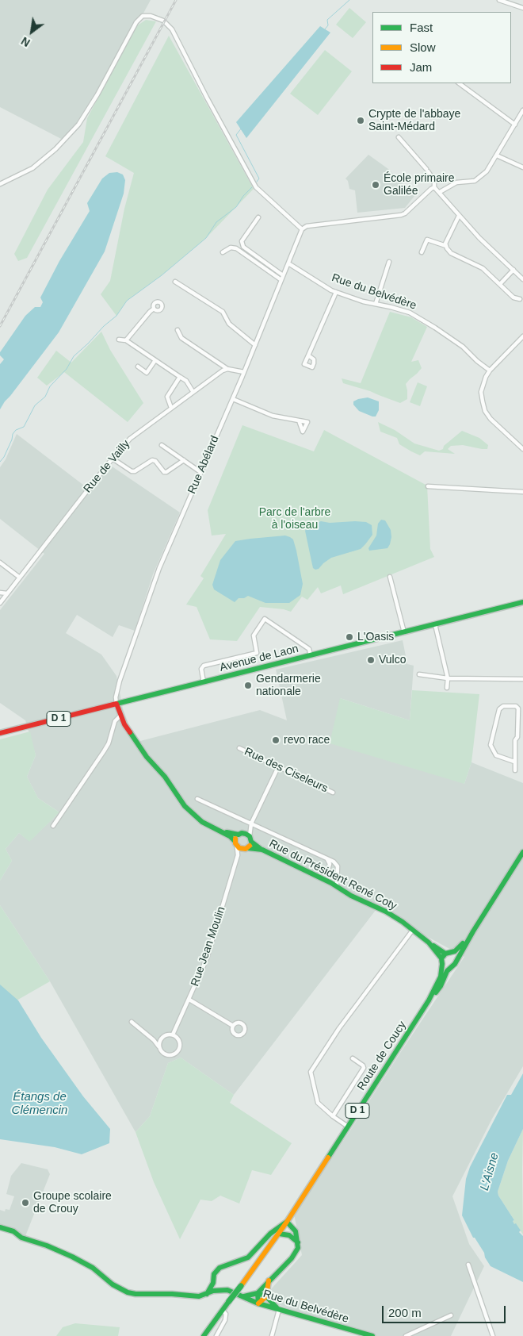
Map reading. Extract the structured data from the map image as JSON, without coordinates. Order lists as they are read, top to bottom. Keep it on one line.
{"streets":{"main road":["Rue du Belvédère","Avenue de Laon","D 1","Rue du Président René Coty","Route de Coucy"],"street":["Rue Abélard","Rue de Vailly","Rue des Ciseleurs","Rue Jean Moulin"]},"crossings":[["Rue du Belvédère","Rue Abélard"],["Rue Abélard","Avenue de Laon"],["D 1","Route de Coucy"],["Rue du Président René Coty","Rue Jean Moulin"],["Rue du Président René Coty","Route de Coucy"]],"water":["Étangs de Clémencin","L'Aisne"],"parks":["Parc de l'arbre à l'oiseau"],"places":["Crypte de l'abbaye Saint-Médard","École primaire Galilée","L'Oasis","Vulco","Gendarmerie nationale","revo race","Groupe scolaire de Crouy"],"legend":["Fast","Slow","Jam"],"scale_bar":"200 m","north":"bottom left"}
